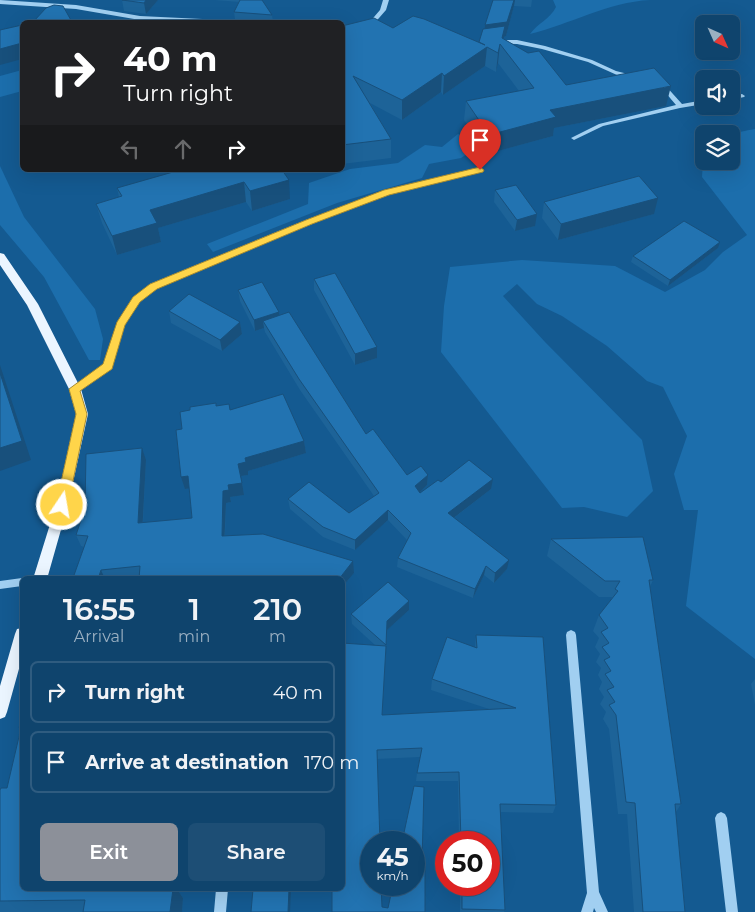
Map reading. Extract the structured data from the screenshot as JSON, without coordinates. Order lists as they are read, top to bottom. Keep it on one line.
{"north":"bottom right","page":{"turn":["40 m","Turn right"],"eta":["16:55","Arrival","1","min","210","m"],"list":[{"name":"Turn right","value":"40 m"},{"name":"Arrive at destination","value":"170 m"}],"buttons":["Exit","Share"],"speed":"45 km/h","limit":"50"}}
